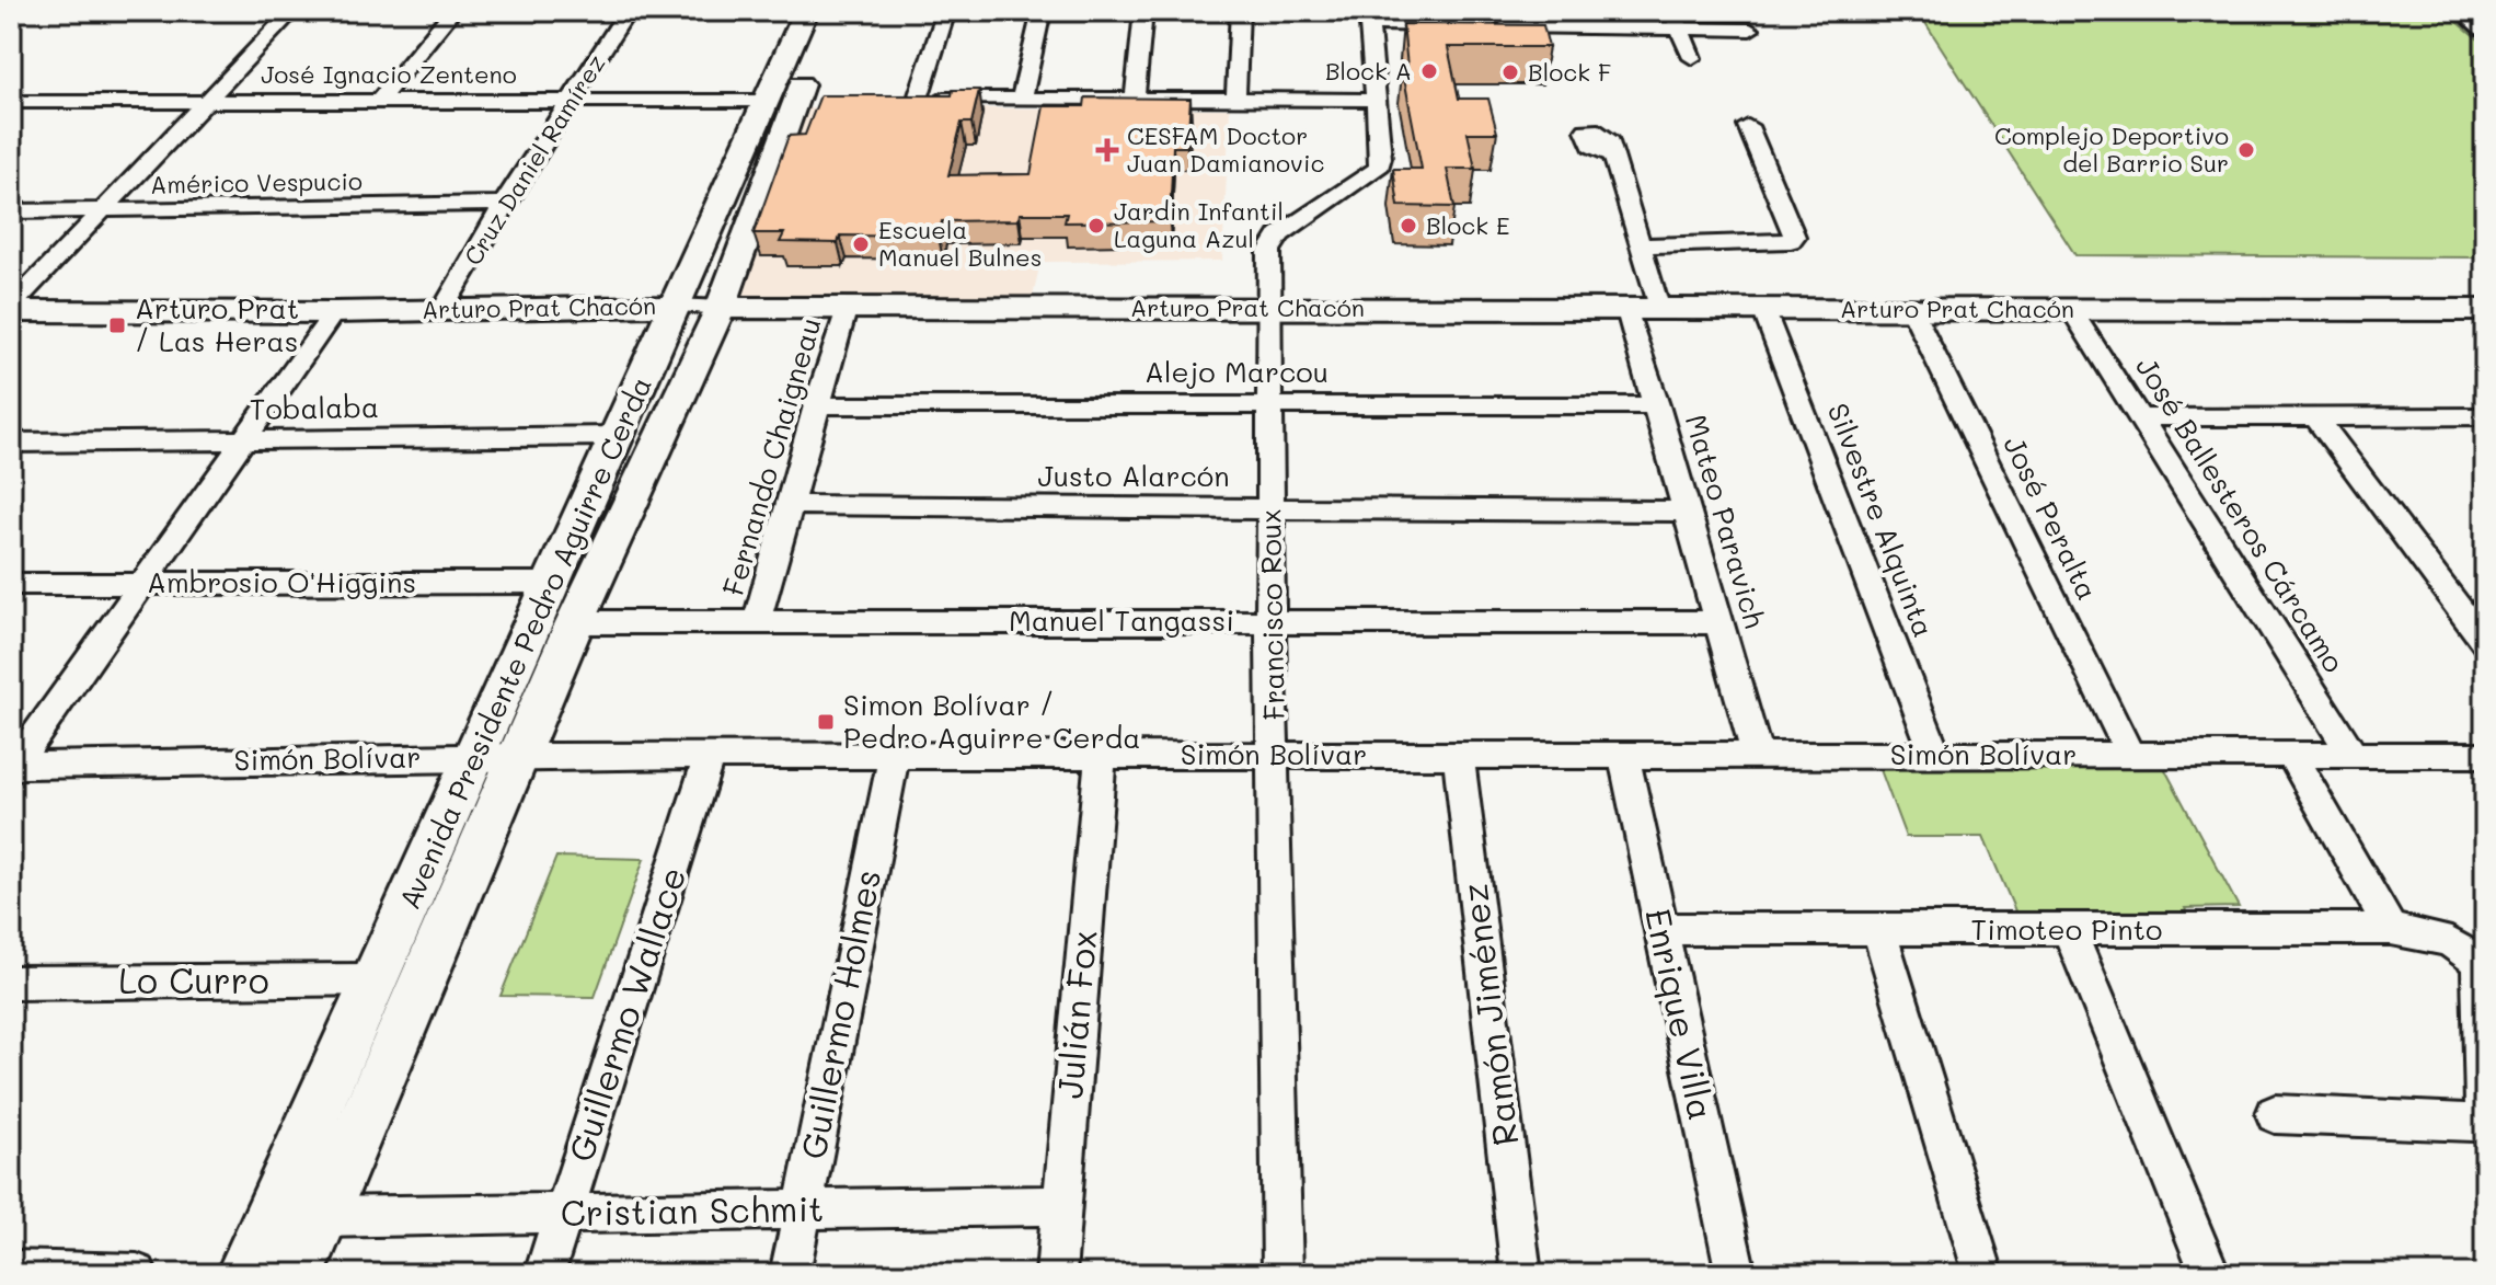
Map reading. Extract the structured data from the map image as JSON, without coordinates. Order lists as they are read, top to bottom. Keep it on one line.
{"streets":{"main road":["Arturo Prat Chacón","Avenida Presidente Pedro Aguirre Cerda"],"street":["José Ignacio Zenteno","Cruz Daniel Ramírez","Américo Vespucio","Alejo Marcou","Tobalaba","Fernando Chaigneau","Justo Alarcón","José Ballesteros Cárcamo","José Peralta","Silvestre Alquinta","Mateo Paravich","Ambrosio O'Higgins","Francisco Roux","Manuel Tangassi","Simón Bolívar","Timoteo Pinto","Lo Curro","Guillermo Wallace","Guillermo Holmes","Julián Fox","Ramón Jiménez","Enrique Villa","Cristian Schmit"]},"crossings":[["José Ignacio Zenteno","Cruz Daniel Ramírez"],["José Ignacio Zenteno","Avenida Presidente Pedro Aguirre Cerda"],["Cruz Daniel Ramírez","Américo Vespucio"],["Cruz Daniel Ramírez","Arturo Prat Chacón"],["Arturo Prat Chacón","Fernando Chaigneau"],["Arturo Prat Chacón","José Ballesteros Cárcamo"],["Arturo Prat Chacón","José Peralta"],["Arturo Prat Chacón","Silvestre Alquinta"],["Arturo Prat Chacón","Mateo Paravich"],["Arturo Prat Chacón","Francisco Roux"],["Arturo Prat Chacón","Avenida Presidente Pedro Aguirre Cerda"],["Alejo Marcou","Fernando Chaigneau"],["Alejo Marcou","Mateo Paravich"],["Alejo Marcou","Francisco Roux"],["Tobalaba","Avenida Presidente Pedro Aguirre Cerda"],["Fernando Chaigneau","Justo Alarcón"],["Fernando Chaigneau","Manuel Tangassi"],["Justo Alarcón","Mateo Paravich"],["Justo Alarcón","Francisco Roux"],["José Ballesteros Cárcamo","Simón Bolívar"],["José Peralta","Simón Bolívar"],["Silvestre Alquinta","Simón Bolívar"],["Mateo Paravich","Manuel Tangassi"],["Mateo Paravich","Simón Bolívar"],["Ambrosio O'Higgins","Avenida Presidente Pedro Aguirre Cerda"],["Francisco Roux","Manuel Tangassi"],["Francisco Roux","Simón Bolívar"],["Manuel Tangassi","Avenida Presidente Pedro Aguirre Cerda"],["Avenida Presidente Pedro Aguirre Cerda","Simón Bolívar"],["Avenida Presidente Pedro Aguirre Cerda","Lo Curro"],["Avenida Presidente Pedro Aguirre Cerda","Cristian Schmit"],["Simón Bolívar","Guillermo Wallace"],["Simón Bolívar","Guillermo Holmes"],["Simón Bolívar","Julián Fox"],["Simón Bolívar","Ramón Jiménez"],["Simón Bolívar","Enrique Villa"],["Timoteo Pinto","Enrique Villa"],["Guillermo Wallace","Cristian Schmit"],["Guillermo Holmes","Cristian Schmit"],["Julián Fox","Cristian Schmit"]],"places":{"other":["Block A","Block F","Complejo Deportivo del Barrio Sur","Jardin Infantil Laguna Azul","Block E","Escuela Manuel Bulnes"],"health":["CESFAM Doctor Juan Damianovic"],"transit":["Arturo Prat / Las Heras","Simon Bolívar / Pedro Aguirre Cerda"]}}
